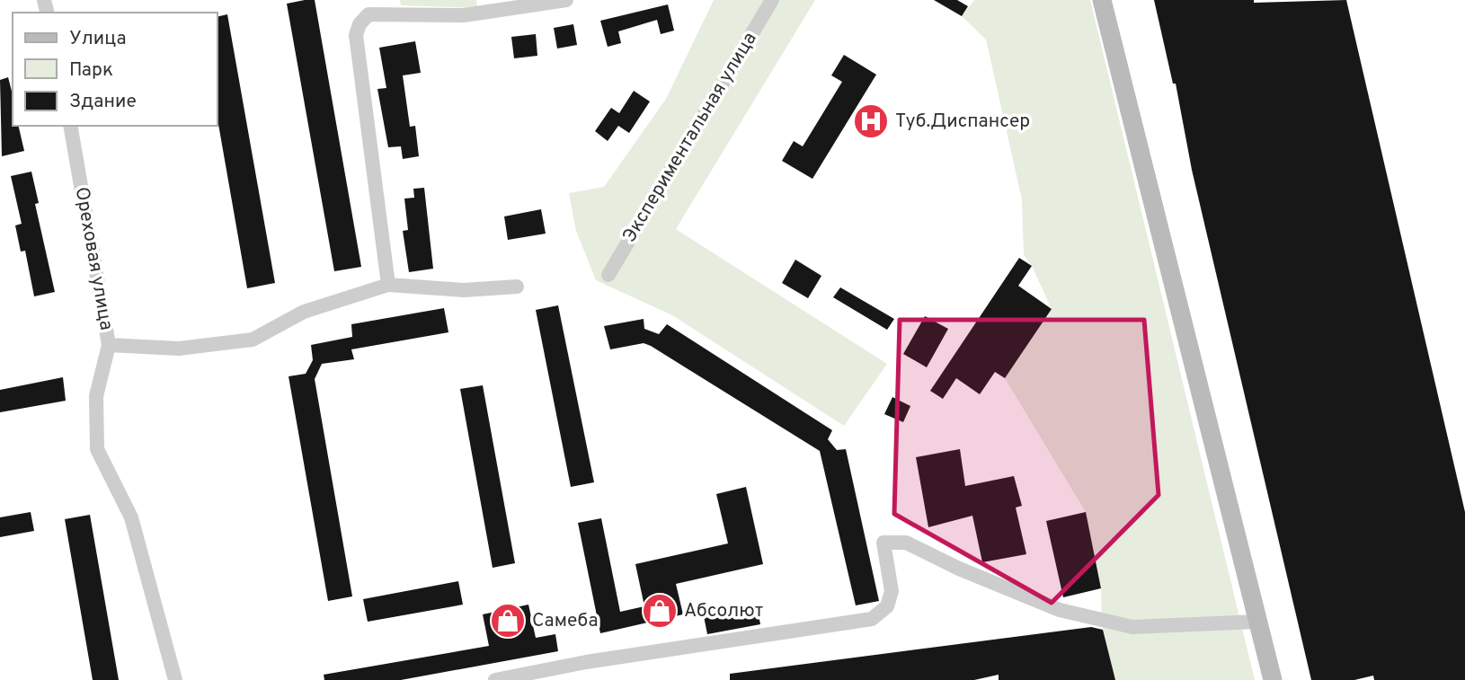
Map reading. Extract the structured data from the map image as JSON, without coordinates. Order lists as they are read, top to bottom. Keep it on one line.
{"streets":{"street":["Экспериментальная улица","Ореховая улица"]},"places":{"hospital":["Туб.Диспансер"],"shop":["Абсолют","Самеба"]},"legend":["Улица","Парк","Здание"]}
